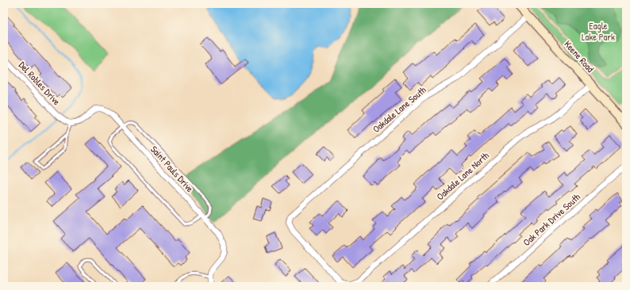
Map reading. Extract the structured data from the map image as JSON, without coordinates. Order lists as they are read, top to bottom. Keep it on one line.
{"streets":{"main road":["Keene Road"],"street":["Del Robles Drive","Oakdale Lane South","Saint Pauls Drive","Oakdale Lane North","Oak Park Drive South"]},"crossings":[["Keene Road","Oakdale Lane South"],["Keene Road","Oakdale Lane North"],["Del Robles Drive","Saint Pauls Drive"],["Oakdale Lane South","Oakdale Lane North"]],"parks":["Eagle Lake Park"]}
